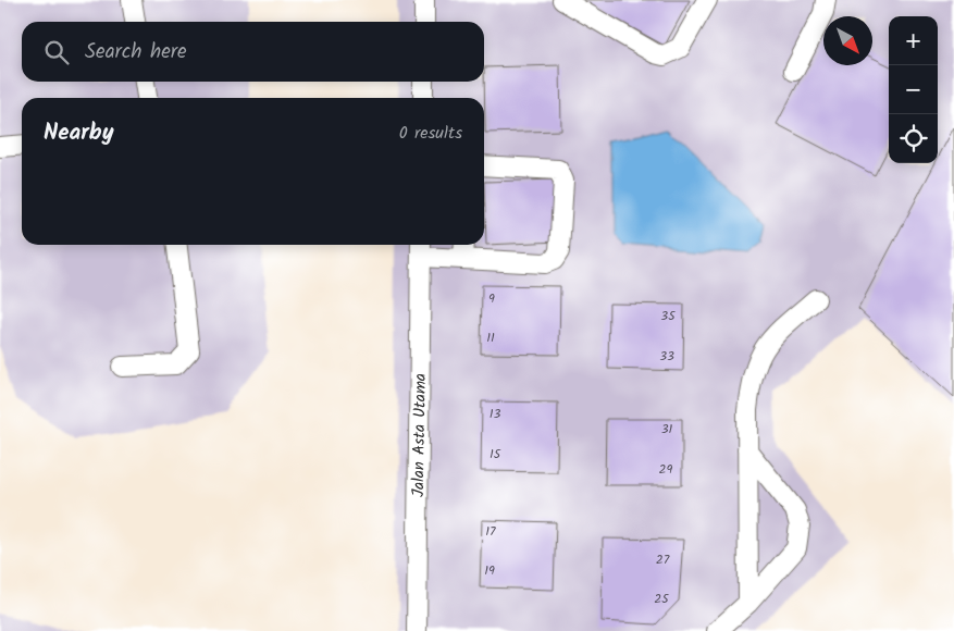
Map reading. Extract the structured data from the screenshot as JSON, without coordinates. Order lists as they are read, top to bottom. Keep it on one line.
{"streets":{"street":["Jalan Asta Utama"]},"house_numbers":["9","35","11","33","13","31","15","29","17","27","19","25"],"north":"bottom right","page":{"map_buttons":["+","−"],"search":"Search here","heading":["Nearby","0 results"]}}
